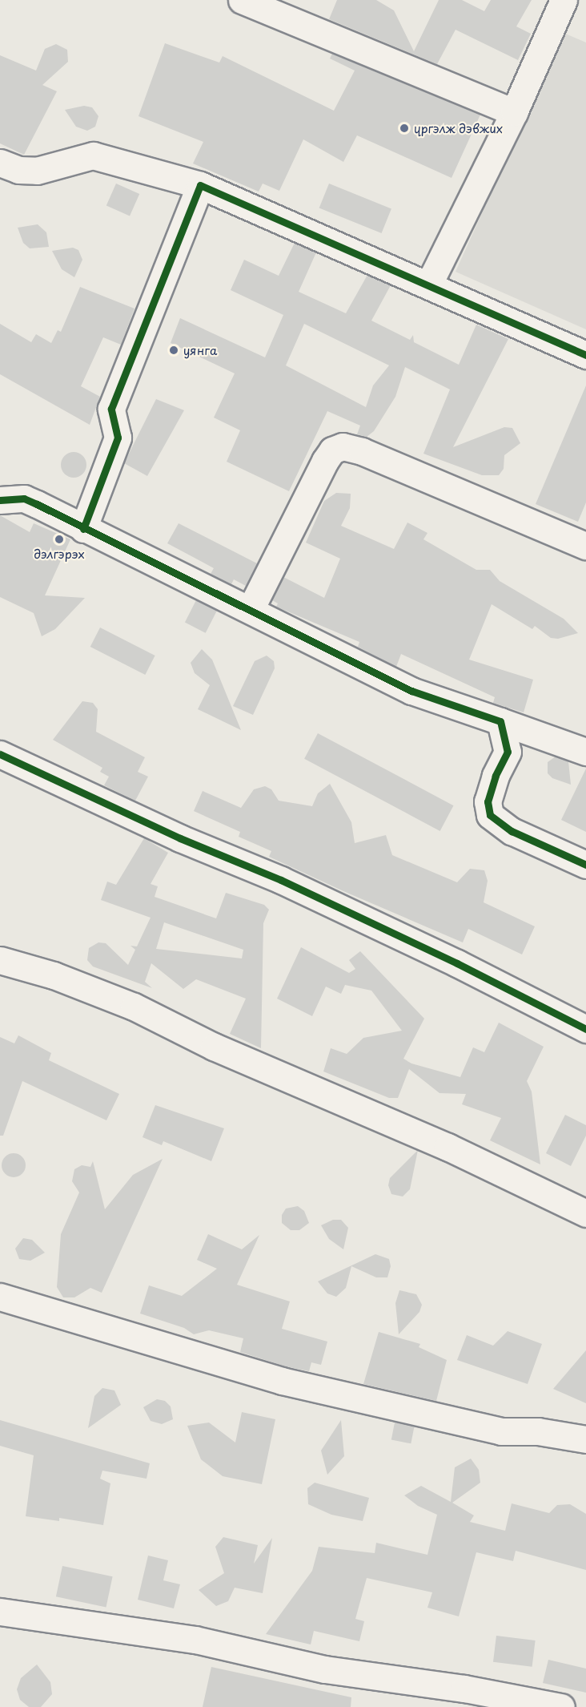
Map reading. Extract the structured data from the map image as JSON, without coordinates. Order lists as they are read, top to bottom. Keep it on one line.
{"places":["үргэлж дэвжих","уянга","дэлгэрэх"]}
